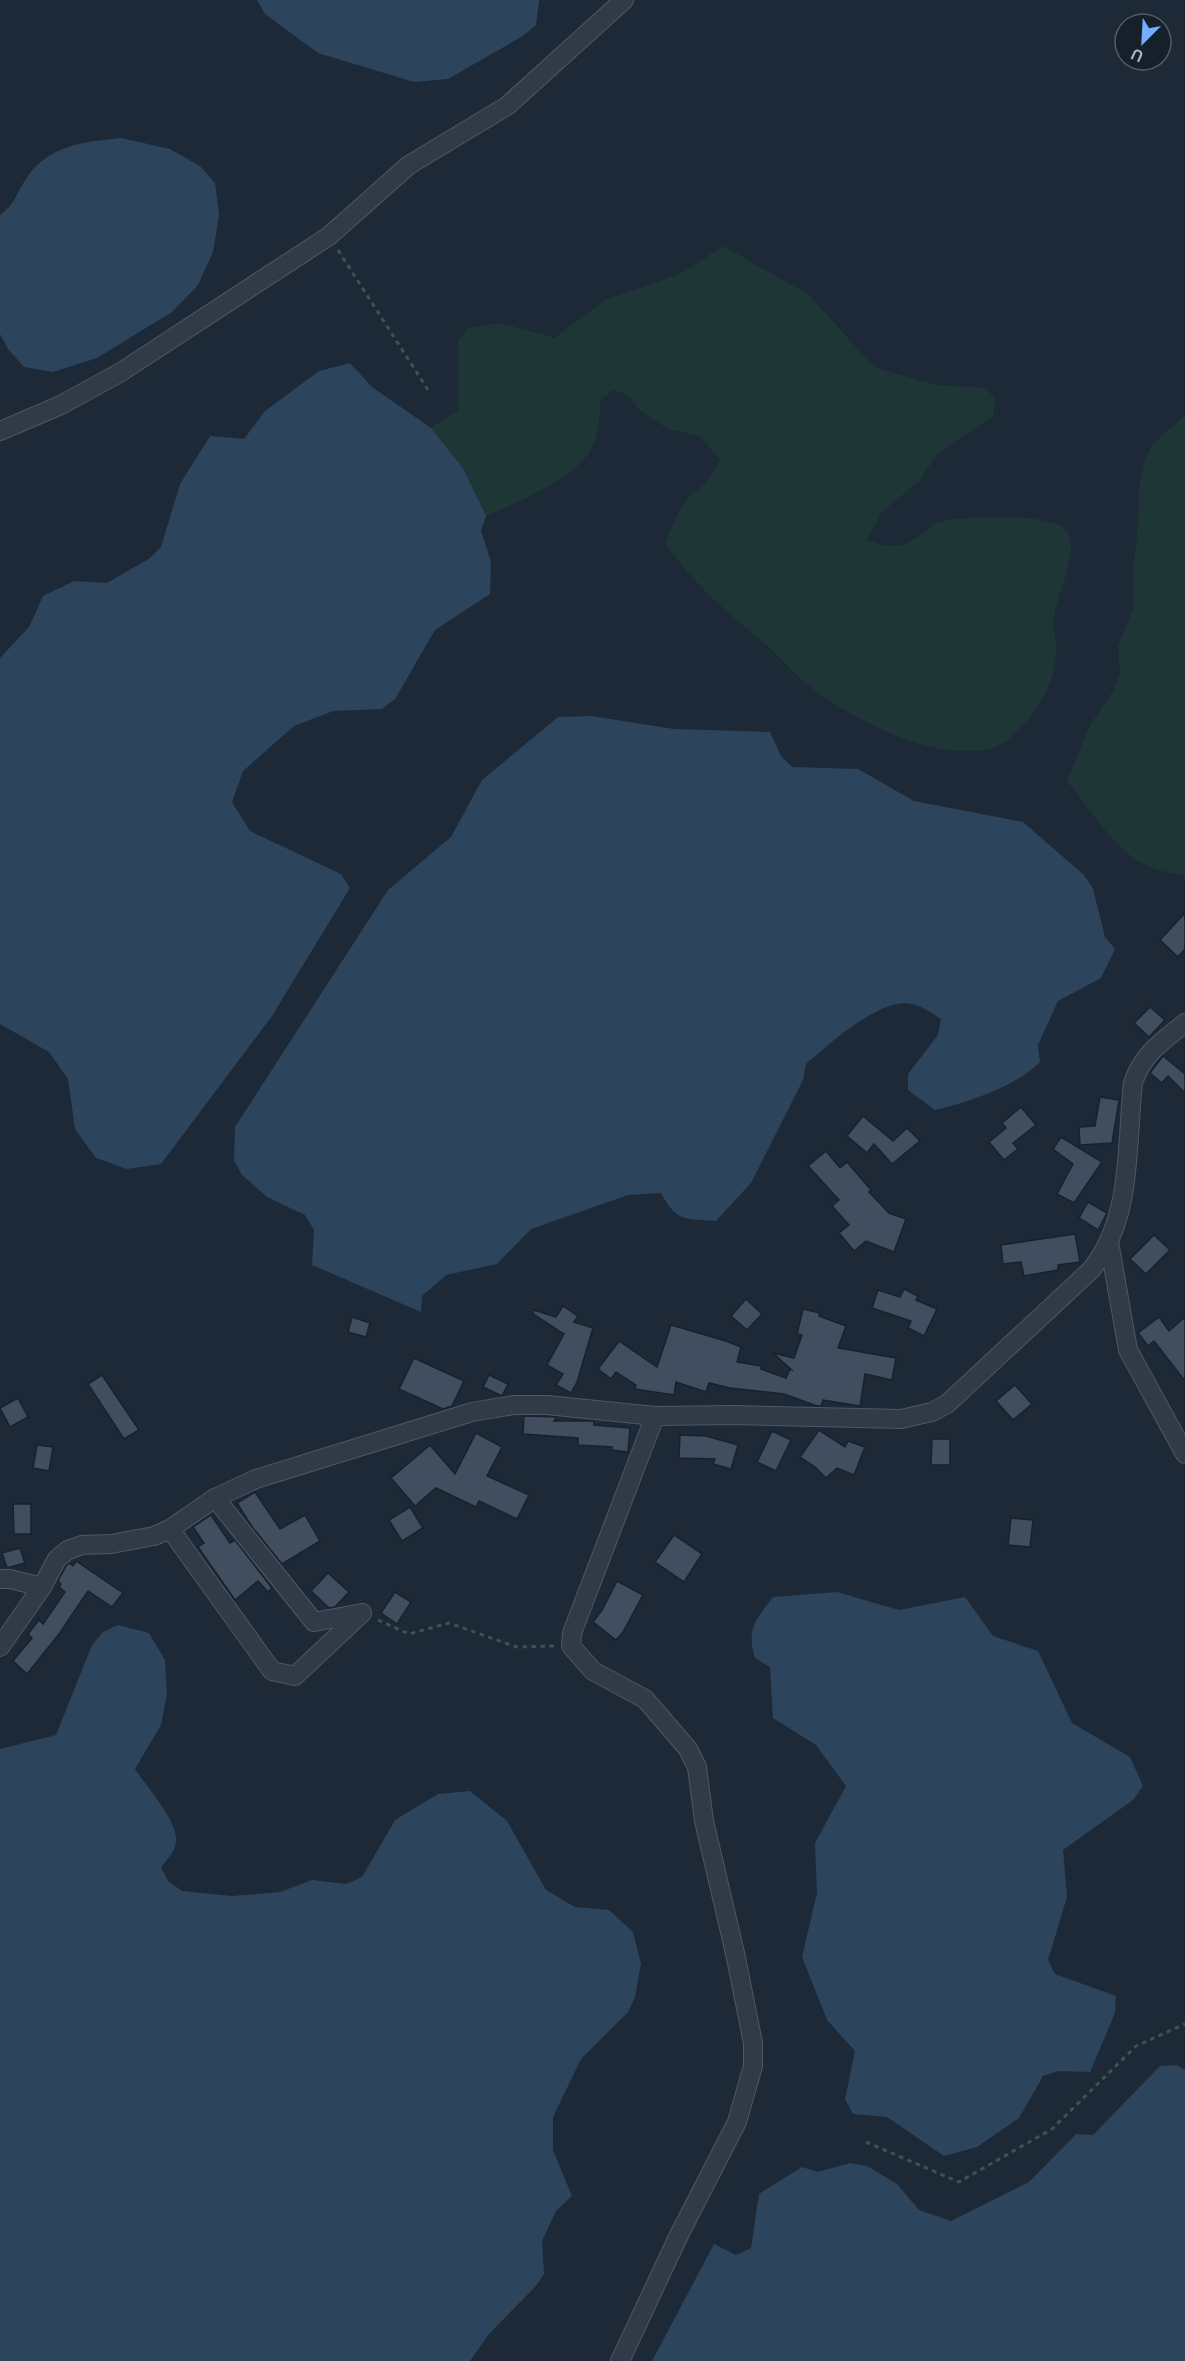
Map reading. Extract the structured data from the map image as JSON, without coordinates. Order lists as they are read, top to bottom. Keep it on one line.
{"north":"bottom left"}
